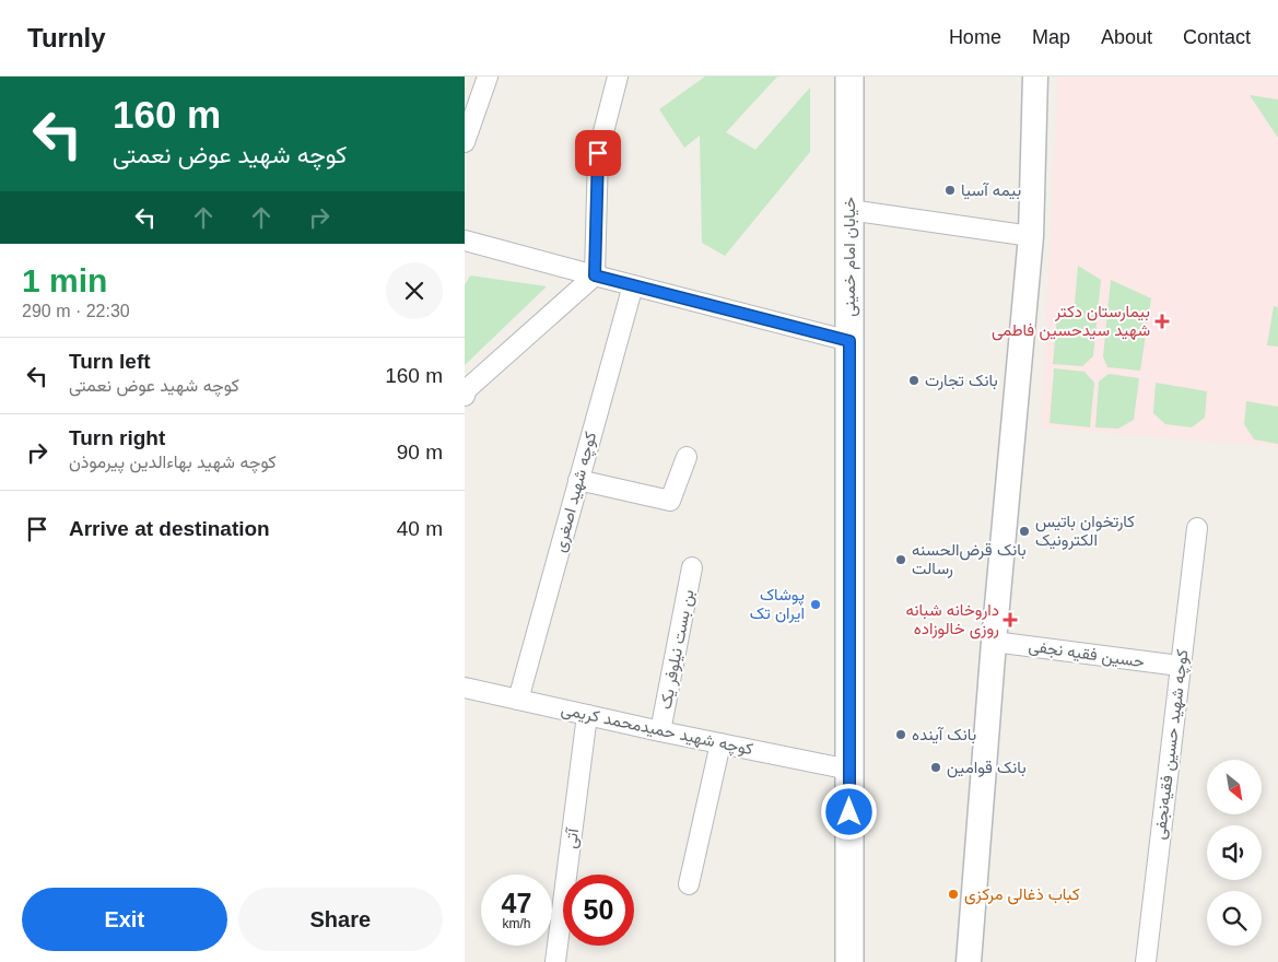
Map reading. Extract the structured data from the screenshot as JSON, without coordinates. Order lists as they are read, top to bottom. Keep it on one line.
{"streets":{"main road":["خیابان امام خمینی"],"street":["کوچه شهید اصغری","بن بست نیلوفر یک","حسین فقیه نجفی","کوچه شهید حمیدمحمد کریمی","کوچه شهید حسین فقیه‌نجفی","آتی"]},"crossings":[["خیابان امام خمینی","کوچه شهید حمیدمحمد کریمی"],["کوچه شهید اصغری","کوچه شهید حمیدمحمد کریمی"],["بن بست نیلوفر یک","کوچه شهید حمیدمحمد کریمی"],["حسین فقیه نجفی","کوچه شهید حسین فقیه‌نجفی"],["کوچه شهید حمیدمحمد کریمی","آتی"]],"places":{"other":["بیمه آسیا","بانک تجارت","کارتخوان باتیس الکترونیک","بانک قرض‌الحسنه رسالت","پوشاک ایران تک","بانک آینده","بانک قوامین","کباب ذغالی مرکزی"],"health":["بیمارستان دکتر شهید سیدحسین فاطمی","داروخانه شبانه روزی خالوزاده"]},"north":"bottom right","page":{"header":"Turnly","nav":["Home","Map","About","Contact"],"turn":["160 m","کوچه شهید عوض نعمتی"],"heading":["1 min","290 m · 22:30"],"list":[{"name":"Turn left","note":"کوچه شهید عوض نعمتی","value":"160 m"},{"name":"Turn right","note":"کوچه شهید بهاءالدین پیرموذن","value":"90 m"},{"name":"Arrive at destination","value":"40 m"}],"speed":"47 km/h","limit":"50","buttons":["Exit","Share"]}}
